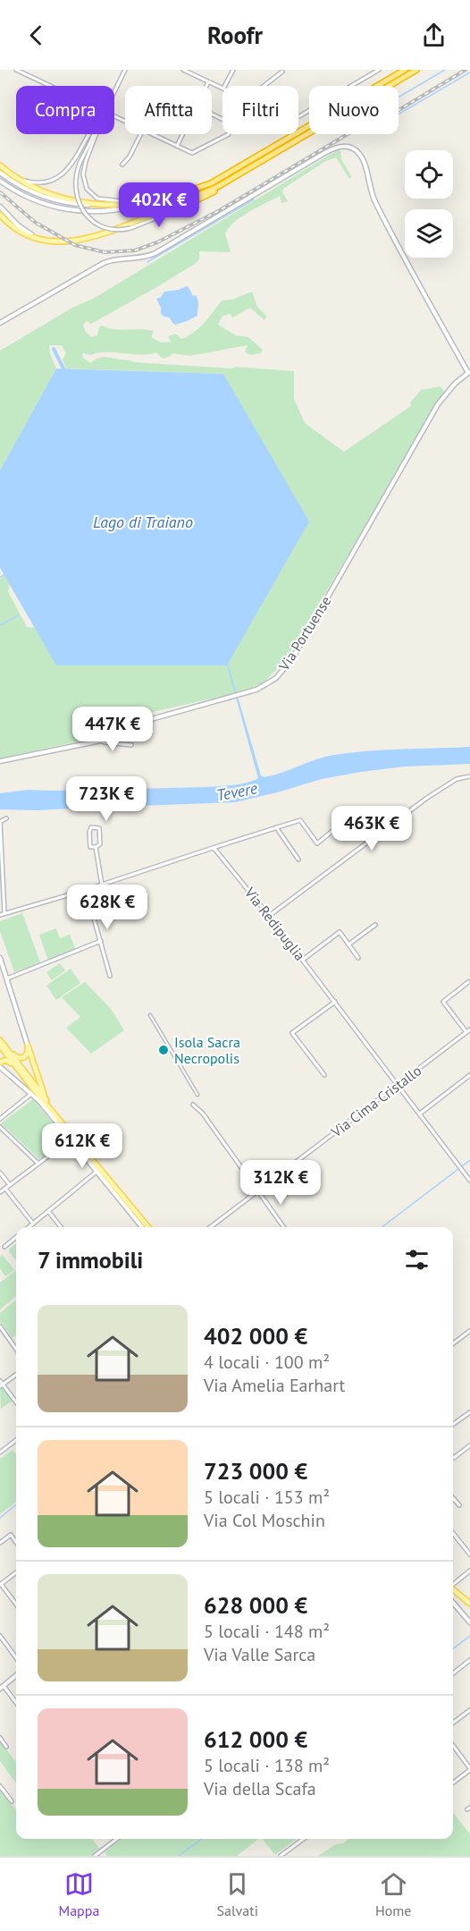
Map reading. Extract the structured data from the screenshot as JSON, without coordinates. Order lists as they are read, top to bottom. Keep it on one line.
{"streets":{"street":["Via Portuense","Via Redipuglia","Via Cima Cristallo"]},"crossings":[["Via Redipuglia","Via Cima Cristallo"]],"water":["Lago di Traiano","Tevere"],"places":["Isola Sacra Necropolis"],"page":{"header":"Roofr","chip":["Compra","Affitta","Filtri","Nuovo"],"price":["402K €","447K €","723K €","463K €","628K €","612K €","312K €"],"heading":"7 immobili","list":[{"name":"402 000 €","note":"4 locali · 100 m² · Via Amelia Earhart"},{"name":"723 000 €","note":"5 locali · 153 m² · Via Col Moschin"},{"name":"628 000 €","note":"5 locali · 148 m² · Via Valle Sarca"},{"name":"612 000 €","note":"5 locali · 138 m² · Via della Scafa"}],"tabs":["Mappa","Salvati","Home"]}}
